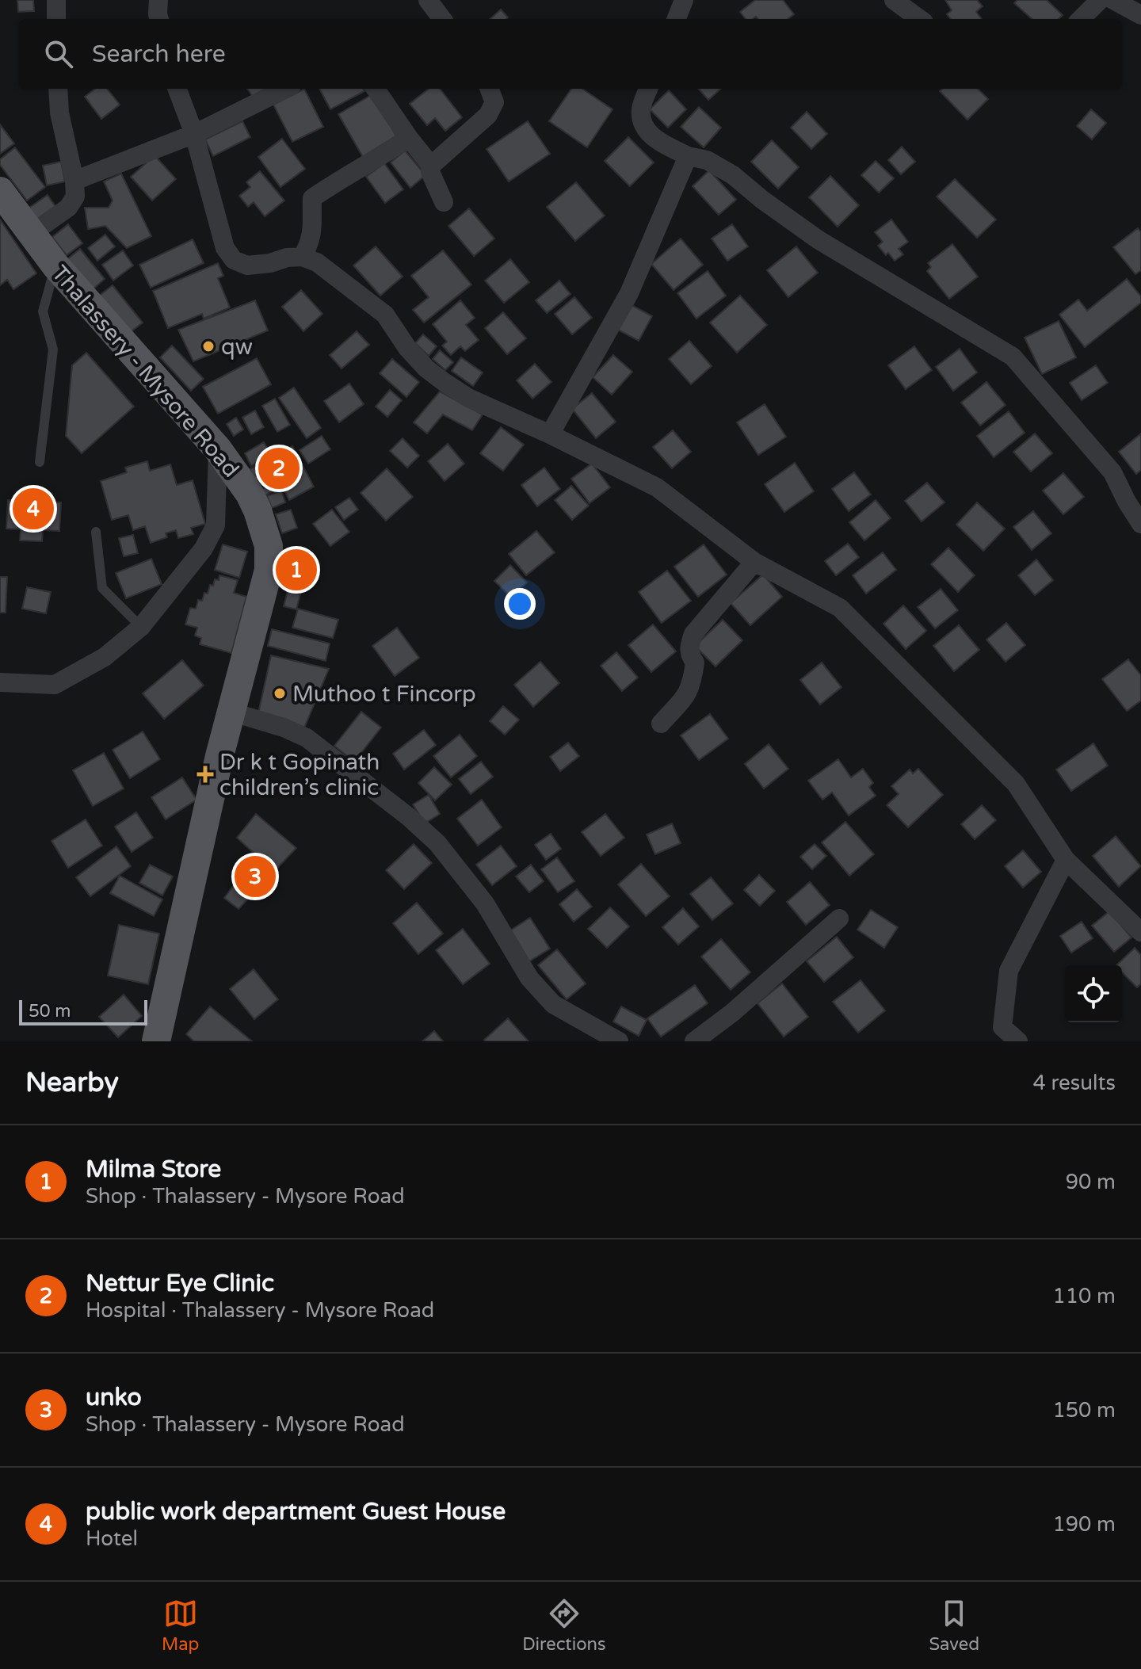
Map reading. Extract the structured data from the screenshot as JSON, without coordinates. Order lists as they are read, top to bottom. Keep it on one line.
{"streets":{"main road":["Thalassery - Mysore Road"]},"places":{"other":["qw","Muthoo t Fincorp"],"health":["Dr k t Gopinath children’s clinic"]},"scale_bar":"50 m","page":{"search":"Search here","pins":["2","4","1","3"],"scale":"50 m","heading":["Nearby","4 results"],"list":[{"mark":"1","name":"Milma Store","note":"Shop · Thalassery - Mysore Road","value":"90 m"},{"mark":"2","name":"Nettur Eye Clinic","note":"Hospital · Thalassery - Mysore Road","value":"110 m"},{"mark":"3","name":"unko","note":"Shop · Thalassery - Mysore Road","value":"150 m"},{"mark":"4","name":"public work department Guest House","note":"Hotel","value":"190 m"}],"nav":["Map","Directions","Saved"]}}
